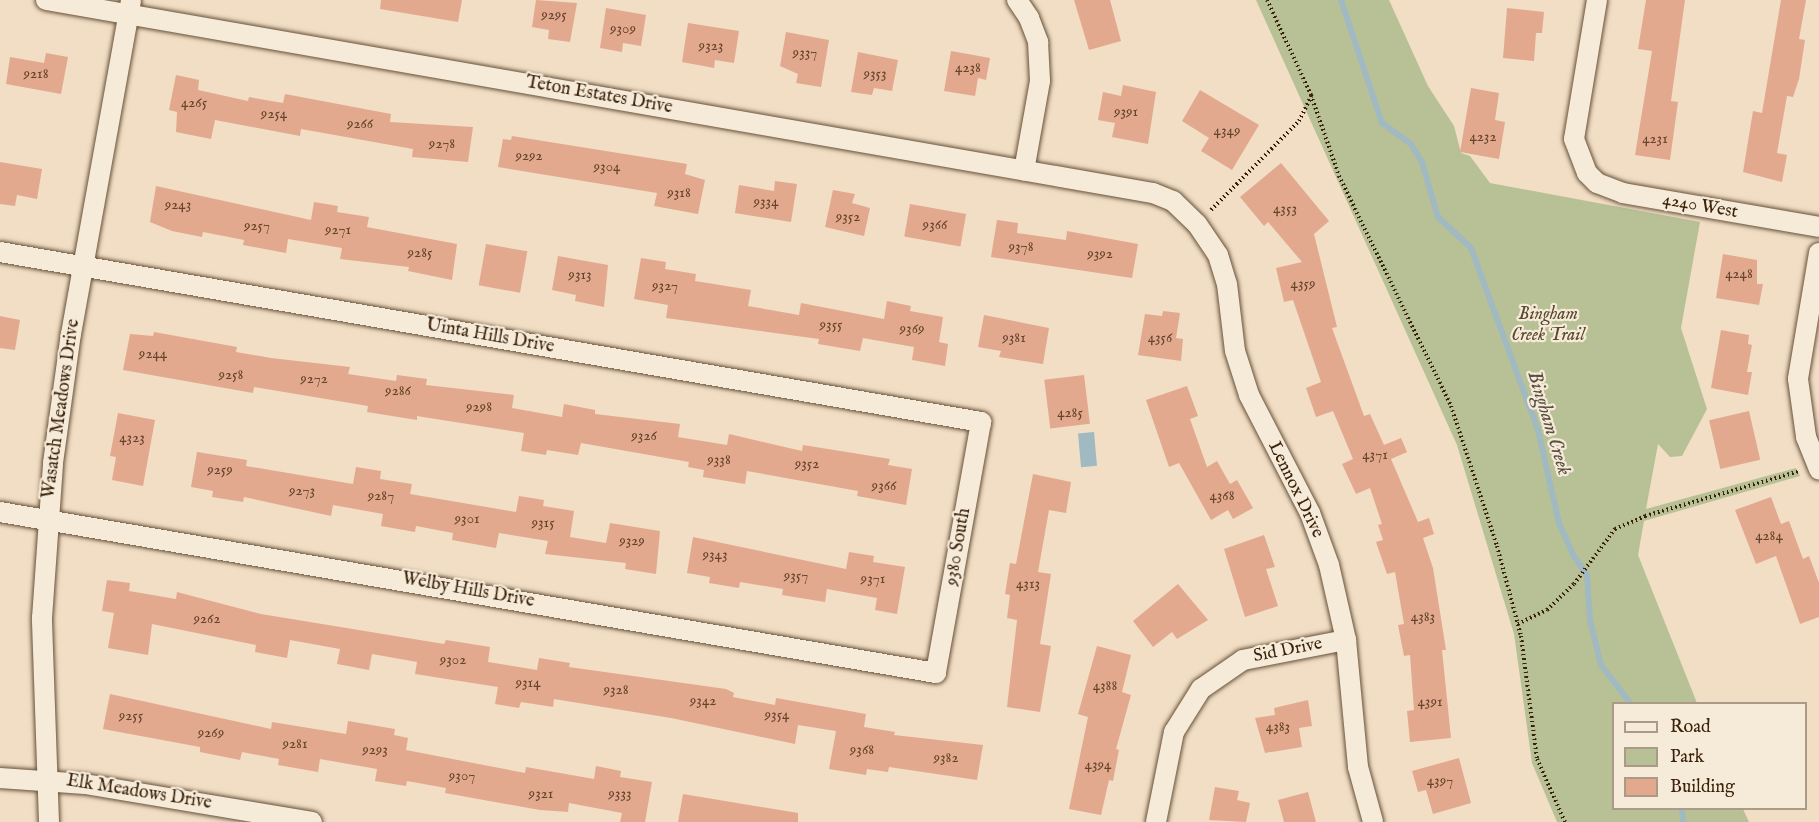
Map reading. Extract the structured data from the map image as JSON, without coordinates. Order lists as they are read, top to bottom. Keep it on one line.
{"streets":{"street":["Teton Estates Drive","4240 West","Uinta Hills Drive","Wasatch Meadows Drive","Lennox Drive","9380 South","Welby Hills Drive","Sid Drive","Elk Meadows Drive"]},"crossings":[["Teton Estates Drive","Wasatch Meadows Drive"],["Teton Estates Drive","Lennox Drive"],["Uinta Hills Drive","Wasatch Meadows Drive"],["Uinta Hills Drive","9380 South"],["Wasatch Meadows Drive","Welby Hills Drive"],["Wasatch Meadows Drive","Elk Meadows Drive"],["Lennox Drive","Sid Drive"],["9380 South","Welby Hills Drive"]],"water":["Bingham Creek"],"parks":["Bingham Creek Trail"],"house_numbers":["9295","9309","9323","9337","4238","9218","9353","4265","9391","9254","9266","4349","4232","4231","9278","9292","9304","9318","9334","9243","4353","9352","9366","9257","9271","9378","9285","9392","4248","9313","4359","9327","9355","9369","9381","4356","9244","9258","9272","9286","9298","4285","9326","4323","4371","9338","9352","9259","9366","9273","9287","4368","9301","9315","4284","9329","9343","9357","9371","4313","4383","9262","9302","9314","4388","9328","9342","4391","9354","9255","4383","9269","9281","9293","9368","9382","4394","9307","4397","9321","9333"],"legend":["Road","Park","Building"]}
